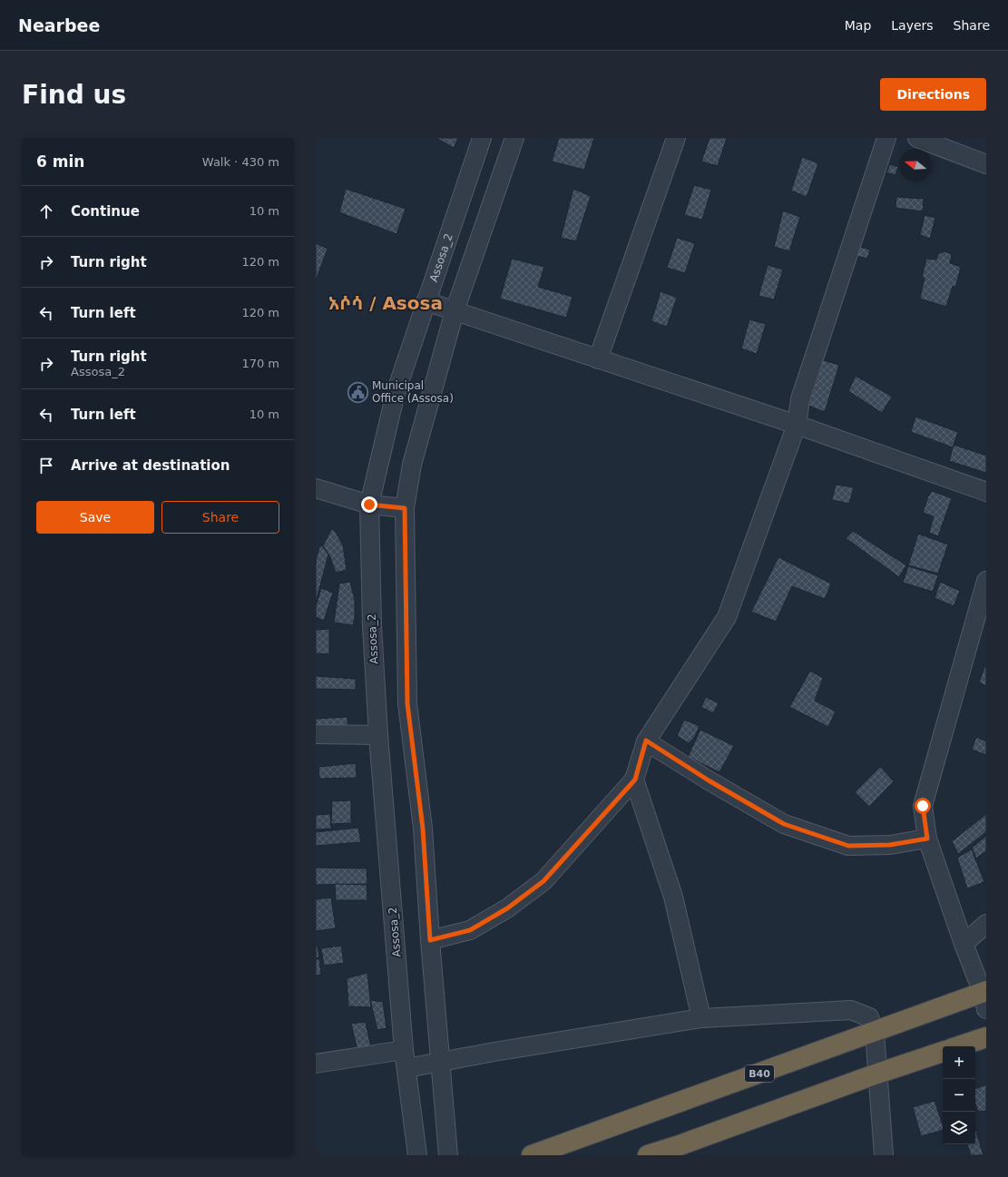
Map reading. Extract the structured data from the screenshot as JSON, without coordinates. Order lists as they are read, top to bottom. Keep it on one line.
{"streets":{"highway":["B40"],"street":["Assosa_2"]},"districts":["አሶሳ / Asosa"],"places":{"public building":["Municipal Office (Assosa)"]},"north":"left","page":{"header":"Nearbee","nav":["Map","Layers","Share"],"buttons":["Directions",["Save","Share"]],"title":"Find us","heading":["6 min","Walk · 430 m"],"list":[["Continue","10 m"],["Turn right","120 m"],["Turn left","120 m"],["Turn right","Assosa_2","170 m"],["Turn left","10 m"],"Arrive at destination"],"map_buttons":["+","−"]}}
